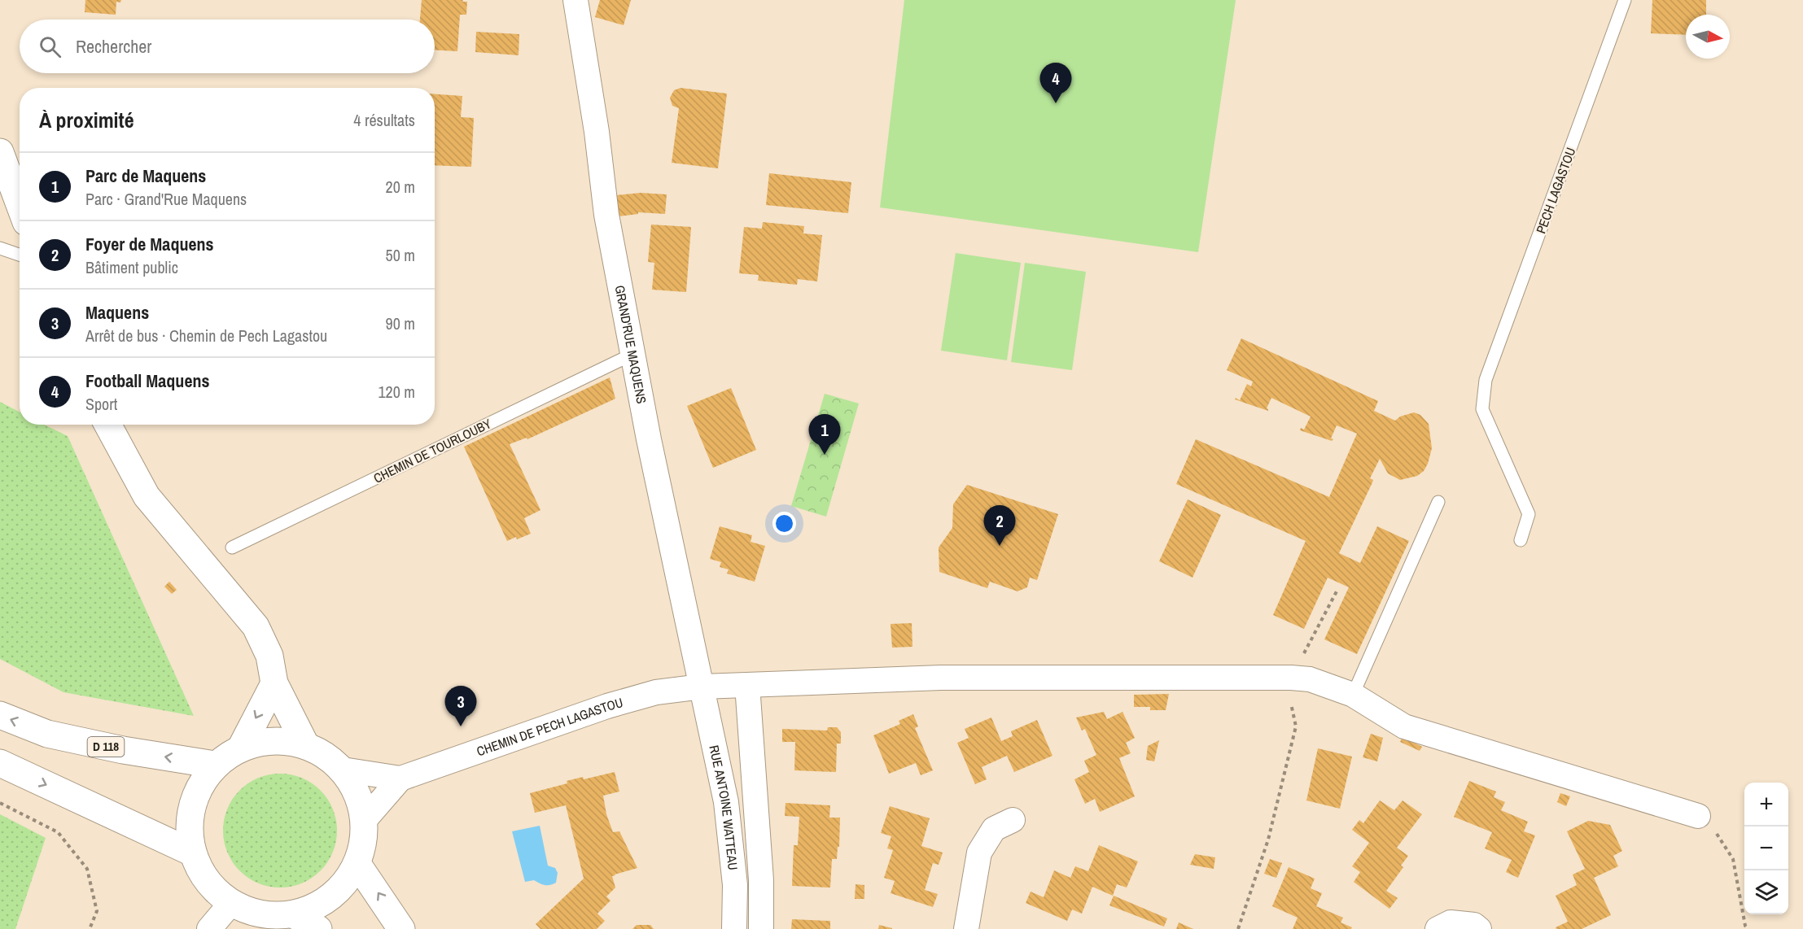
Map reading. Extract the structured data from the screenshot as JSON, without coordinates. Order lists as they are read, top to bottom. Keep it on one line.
{"streets":{"main road":["D 118"],"street":["GRAND'RUE MAQUENS","CHEMIN DE PECH LAGASTOU","RUE ANTOINE WATTEAU"],"lane":["PECH LAGASTOU","CHEMIN DE TOURLOUBY"]},"crossings":[["GRAND'RUE MAQUENS","CHEMIN DE TOURLOUBY"],["GRAND'RUE MAQUENS","CHEMIN DE PECH LAGASTOU"],["GRAND'RUE MAQUENS","RUE ANTOINE WATTEAU"],["CHEMIN DE PECH LAGASTOU","RUE ANTOINE WATTEAU"]],"north":"right","page":{"search":"Rechercher","pins":["4","1","2","3"],"heading":["À proximité","4 résultats"],"list":[{"mark":"1","name":"Parc de Maquens","note":"Parc · Grand'Rue Maquens","value":"20 m"},{"mark":"2","name":"Foyer de Maquens","note":"Bâtiment public","value":"50 m"},{"mark":"3","name":"Maquens","note":"Arrêt de bus · Chemin de Pech Lagastou","value":"90 m"},{"mark":"4","name":"Football Maquens","note":"Sport","value":"120 m"}],"map_buttons":["+","−"]}}
